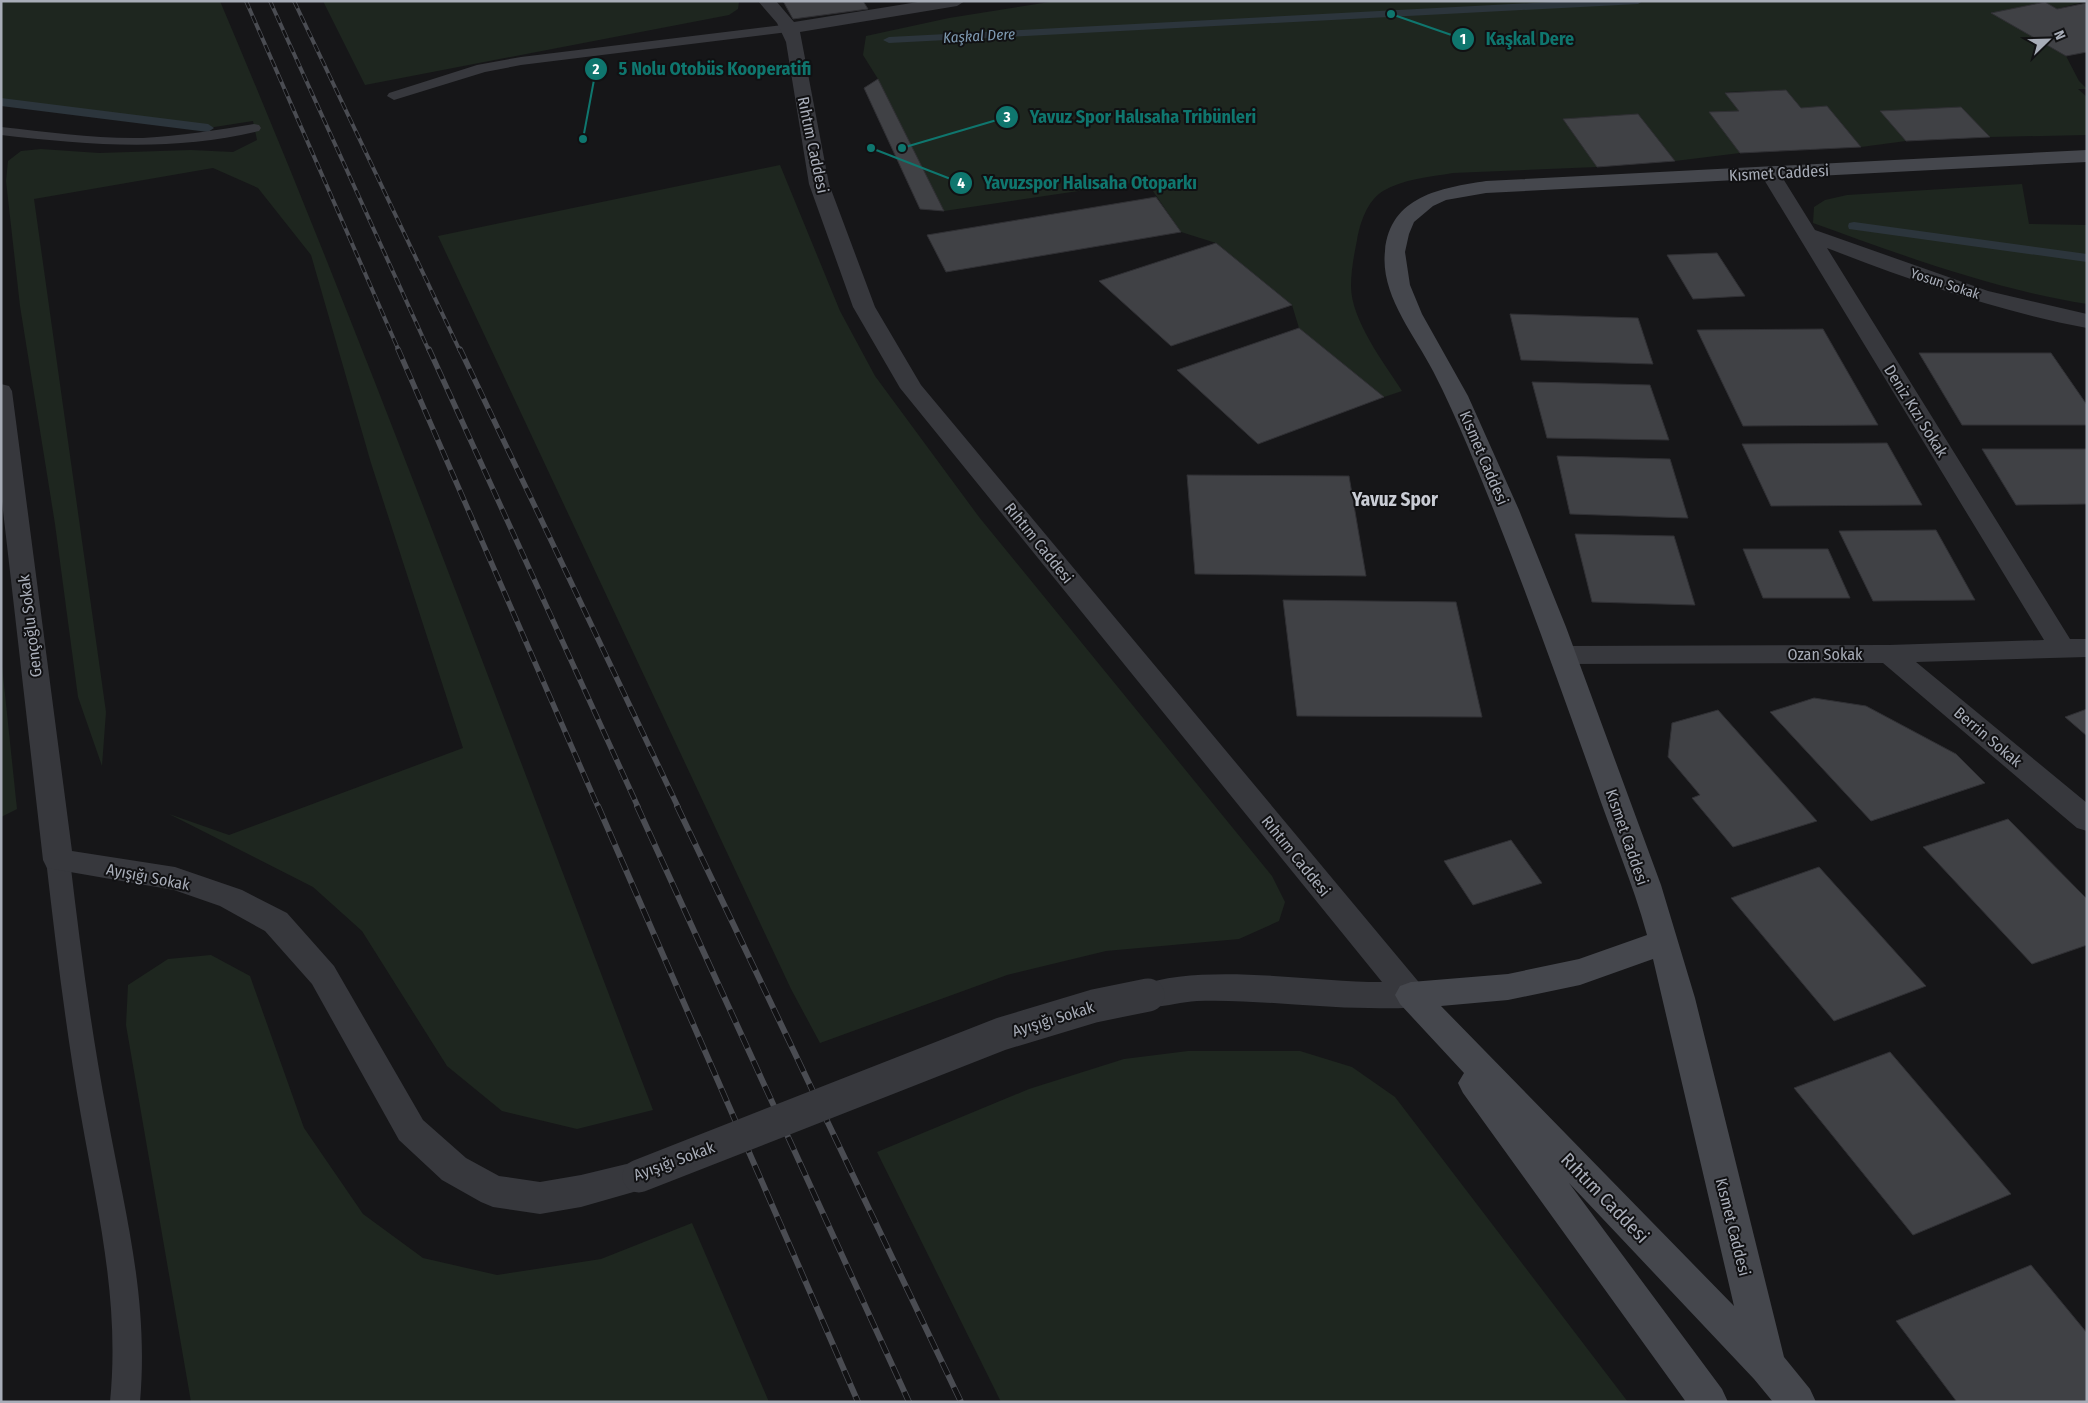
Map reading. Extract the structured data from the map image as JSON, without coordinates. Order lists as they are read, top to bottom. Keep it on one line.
{"streets":{"main road":["Rıhtım Caddesi","Kısmet Caddesi"],"street":["Yosun Sokak","Deniz Kızı Sokak","Gençoğlu Sokak","Ozan Sokak","Berrin Sokak","Ayışığı Sokak"]},"crossings":[["Rıhtım Caddesi","Kısmet Caddesi"],["Rıhtım Caddesi","Ayışığı Sokak"],["Kısmet Caddesi","Deniz Kızı Sokak"],["Kısmet Caddesi","Ozan Sokak"],["Yosun Sokak","Deniz Kızı Sokak"],["Deniz Kızı Sokak","Ozan Sokak"],["Gençoğlu Sokak","Ayışığı Sokak"],["Ozan Sokak","Berrin Sokak"]],"districts":["Yavuz Spor"],"water":["Kaşkal Dere"],"places":["Kaşkal Dere","5 Nolu Otobüs Kooperatifi","Yavuzspor Halısaha Otoparkı","Yavuz Spor Halısaha Tribünleri"],"north":"top right"}
